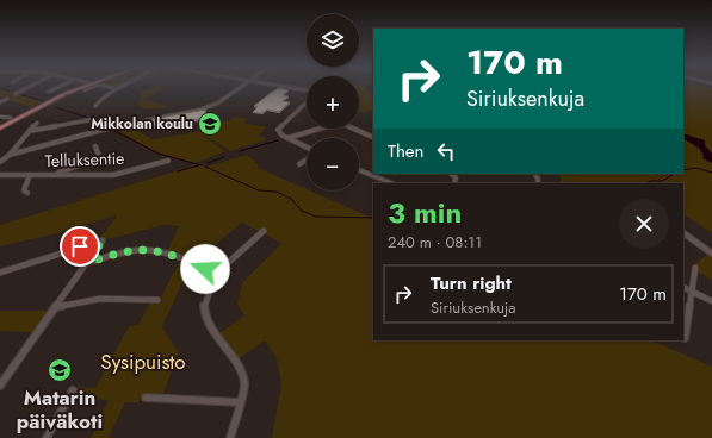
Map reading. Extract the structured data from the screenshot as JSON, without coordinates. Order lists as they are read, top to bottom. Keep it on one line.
{"streets":{"street":["Telluksentie"]},"parks":["Sysipuisto"],"places":{"school or university":["Mikkolan koulu","Matarin päiväkoti"]},"page":{"map_buttons":["+","−"],"turn":["170 m","Siriuksenkuja"],"then":"Then","heading":["3 min","240 m · 08:11"],"list":[{"name":"Turn right","note":"Siriuksenkuja","value":"170 m"}]}}
